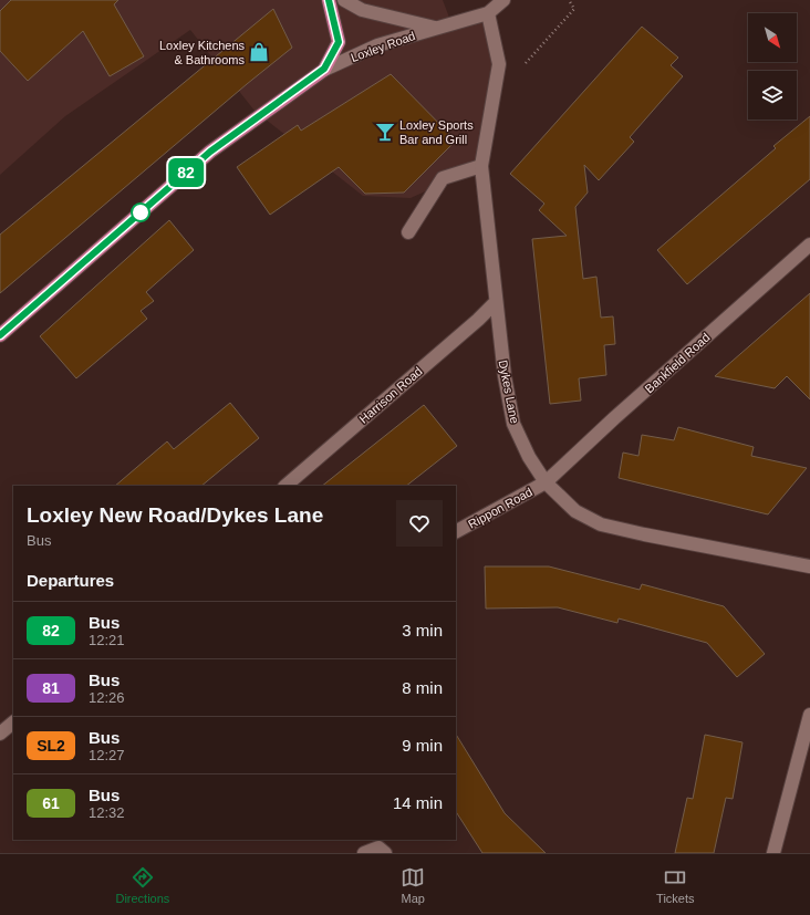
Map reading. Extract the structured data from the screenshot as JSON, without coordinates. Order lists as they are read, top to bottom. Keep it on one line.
{"streets":{"main road":["Loxley Road"],"street":["Bankfield Road","Dykes Lane","Harrison Road","Rippon Road"]},"crossings":[["Loxley Road","Dykes Lane"],["Bankfield Road","Dykes Lane"],["Bankfield Road","Rippon Road"],["Dykes Lane","Harrison Road"],["Dykes Lane","Rippon Road"]],"places":{"shop":["Loxley Kitchens & Bathrooms"],"bar":["Loxley Sports Bar and Grill"]},"lines":["bus line 82"],"north":"bottom right","page":{"on_map":"82","heading":[["Loxley New Road/Dykes Lane","Bus"],"Departures"],"list":[{"mark":"82","name":"Bus","note":"12:21","value":"3 min"},{"mark":"81","name":"Bus","note":"12:26","value":"8 min"},{"mark":"SL2","name":"Bus","note":"12:27","value":"9 min"},{"mark":"61","name":"Bus","note":"12:32","value":"14 min"}],"tabs":["Directions","Map","Tickets"]}}
